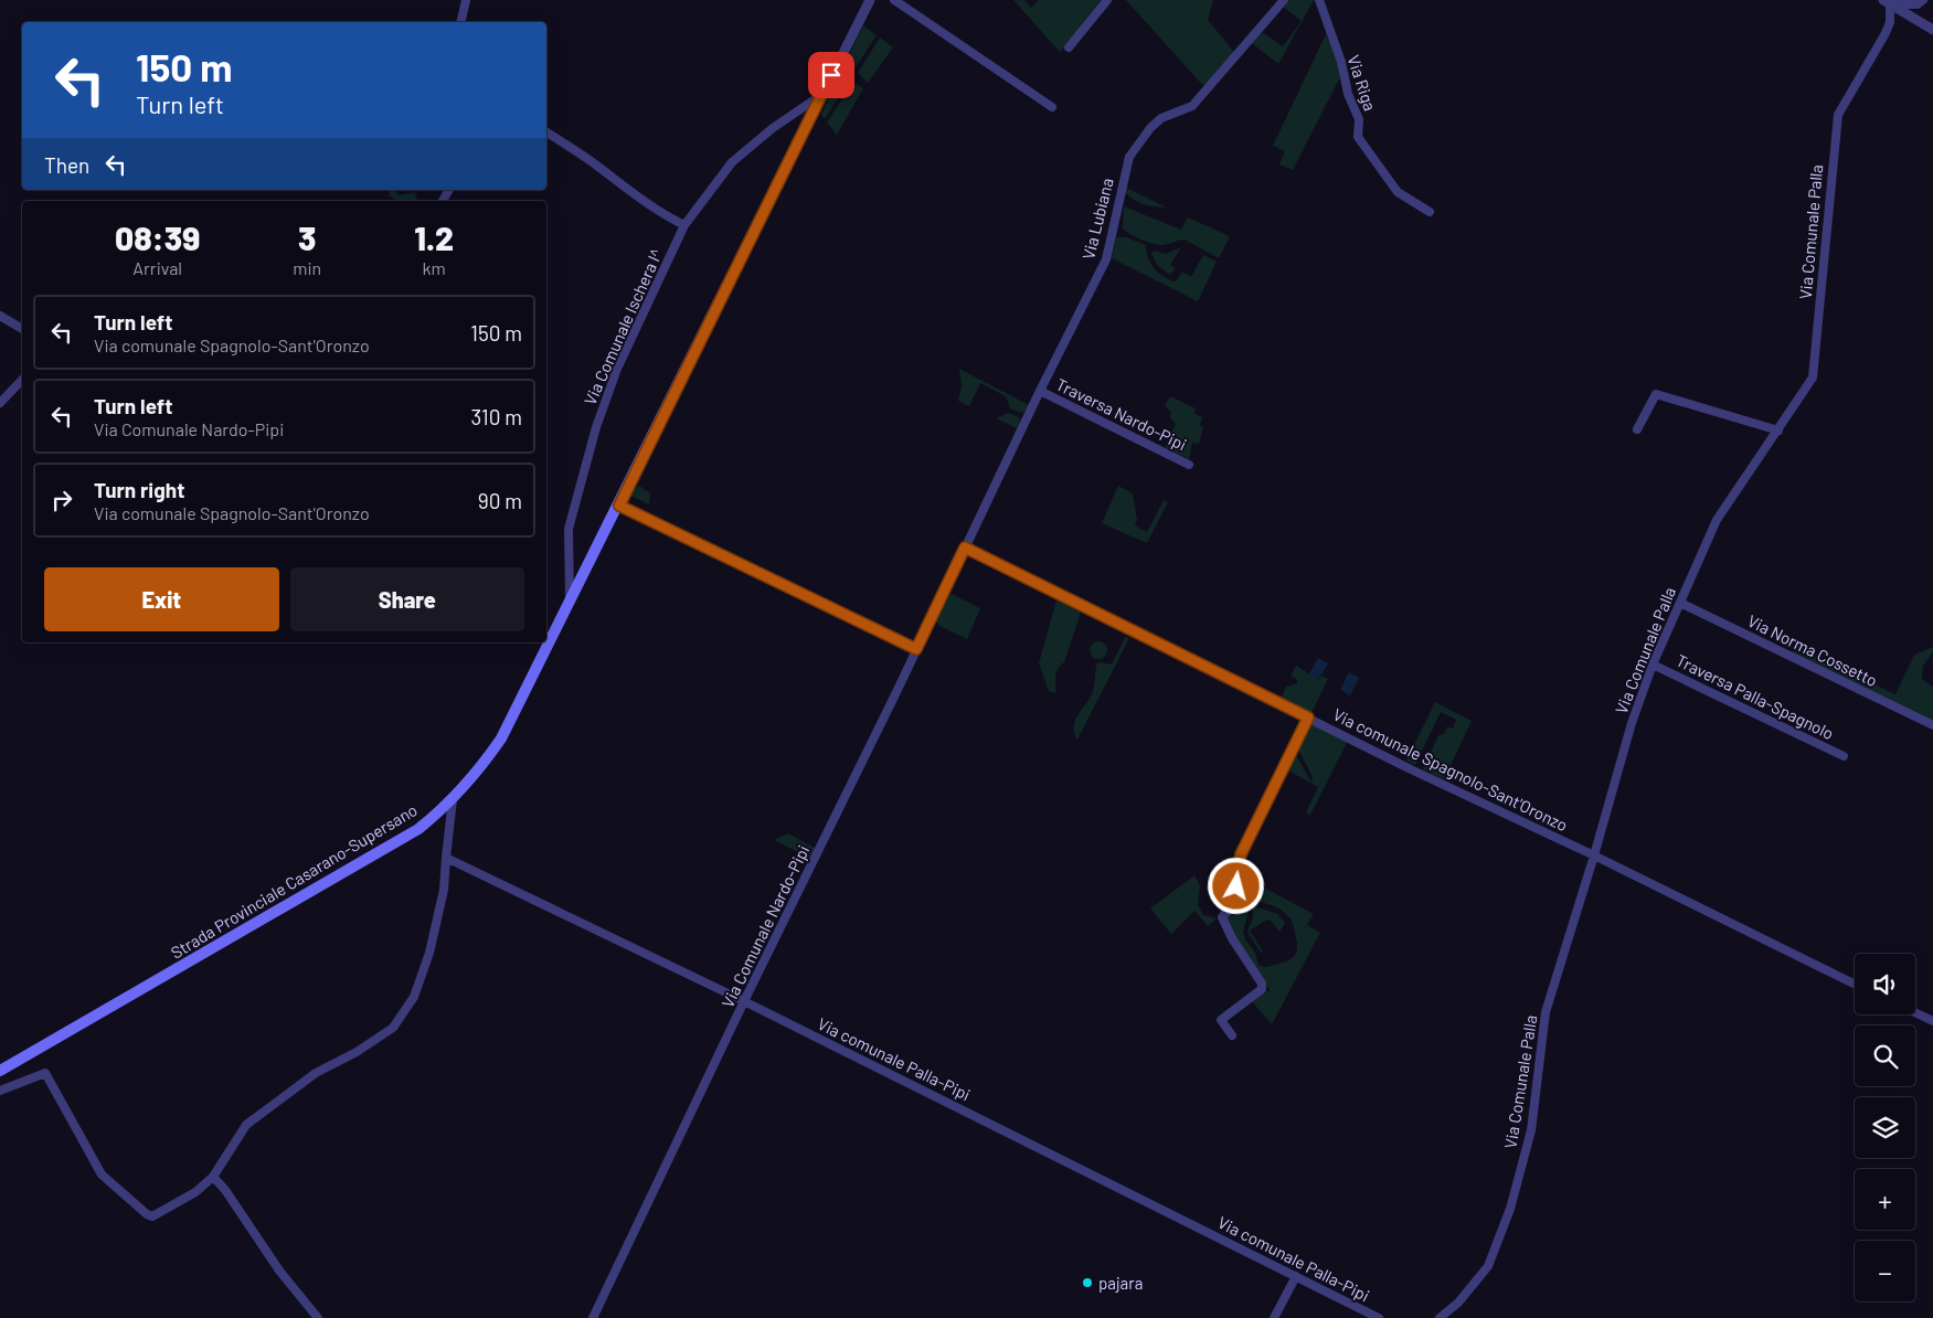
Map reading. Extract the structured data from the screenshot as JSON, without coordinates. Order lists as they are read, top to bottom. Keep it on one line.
{"streets":{"main road":["Strada Provinciale Casarano-Supersano"],"street":["Via Riga","Via Lubiana","Via Comunale Palla","Via Comunale Ischera I^","Traversa Nardo-Pipi","Via Norma Cossetto","Traversa Palla-Spagnolo","Via comunale Spagnolo-Sant'Oronzo","Via Comunale Nardo-Pipi","Via comunale Palla-Pipi"]},"crossings":[["Via Lubiana","Traversa Nardo-Pipi"],["Via Lubiana","Via comunale Spagnolo-Sant'Oronzo"],["Via Lubiana","Via Comunale Nardo-Pipi"],["Via Comunale Palla","Via Norma Cossetto"],["Via Comunale Palla","Traversa Palla-Spagnolo"],["Via Comunale Palla","Via comunale Spagnolo-Sant'Oronzo"],["Via Comunale Ischera I^","Strada Provinciale Casarano-Supersano"],["Via comunale Spagnolo-Sant'Oronzo","Via Comunale Nardo-Pipi"],["Via Comunale Nardo-Pipi","Via comunale Palla-Pipi"]],"places":["pajara"],"page":{"turn":["150 m","Turn left"],"then":"Then","eta":["08:39","Arrival","3","min","1.2","km"],"list":[{"name":"Turn left","note":"Via comunale Spagnolo-Sant'Oronzo","value":"150 m"},{"name":"Turn left","note":"Via Comunale Nardo-Pipi","value":"310 m"},{"name":"Turn right","note":"Via comunale Spagnolo-Sant'Oronzo","value":"90 m"}],"buttons":["Exit","Share"],"map_buttons":["+","−"]}}
